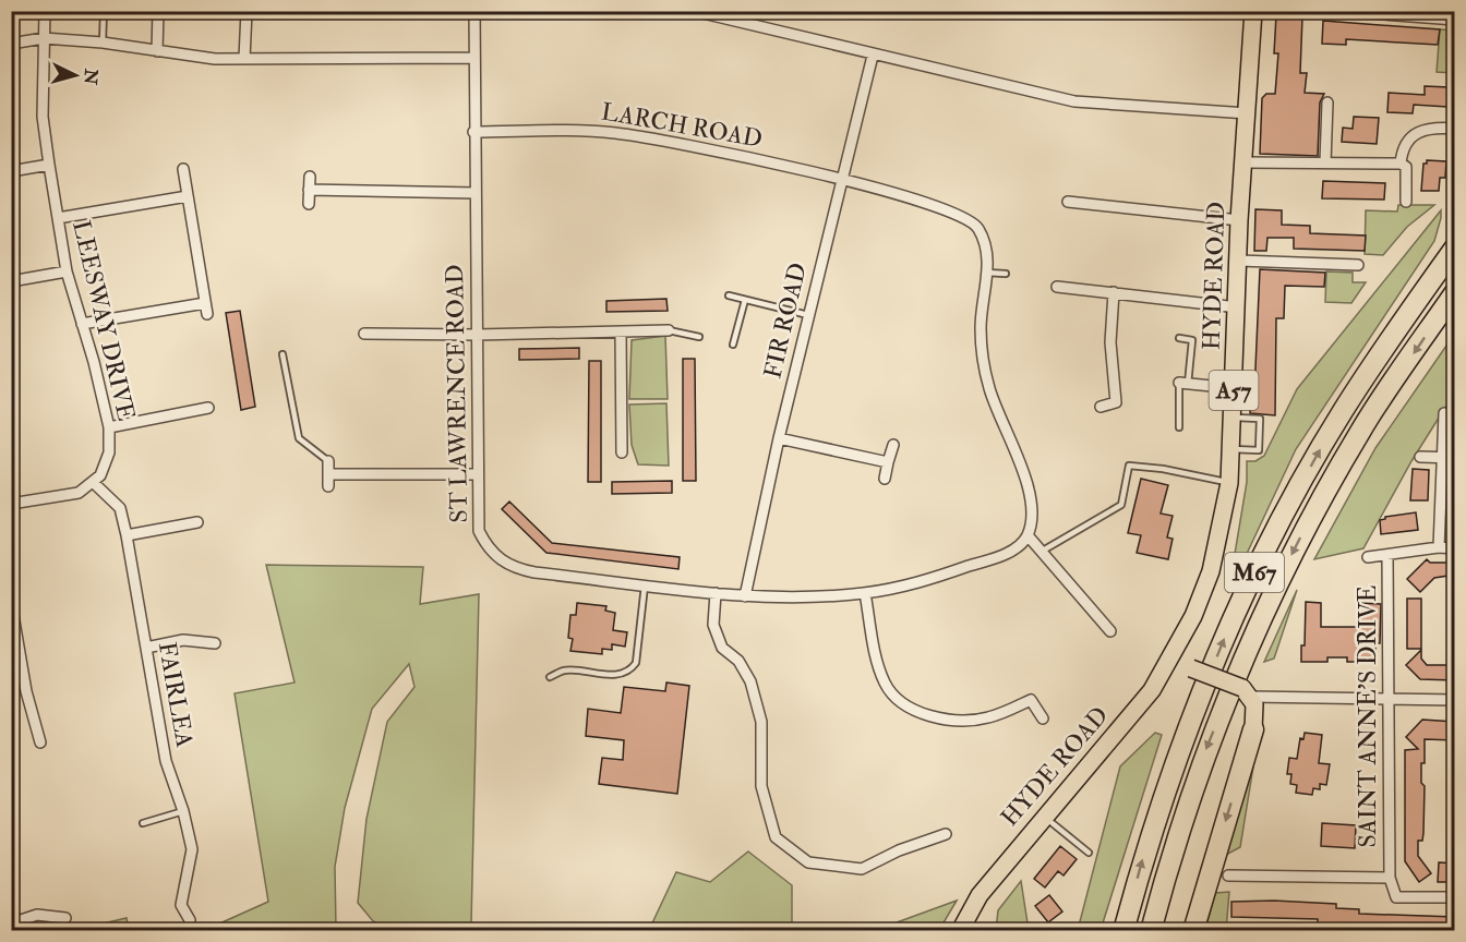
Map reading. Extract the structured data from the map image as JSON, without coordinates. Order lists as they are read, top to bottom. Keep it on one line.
{"streets":{"highway":["M67"],"main road":["HYDE ROAD","A57"],"street":["LARCH ROAD","LEESWAY DRIVE","FIR ROAD","ST LAWRENCE ROAD","FAIRLEA","SAINT ANNE'S DRIVE"]},"crossings":[["LARCH ROAD","FIR ROAD"],["LARCH ROAD","ST LAWRENCE ROAD"],["LEESWAY DRIVE","FAIRLEA"],["FIR ROAD","ST LAWRENCE ROAD"]],"north":"right"}
